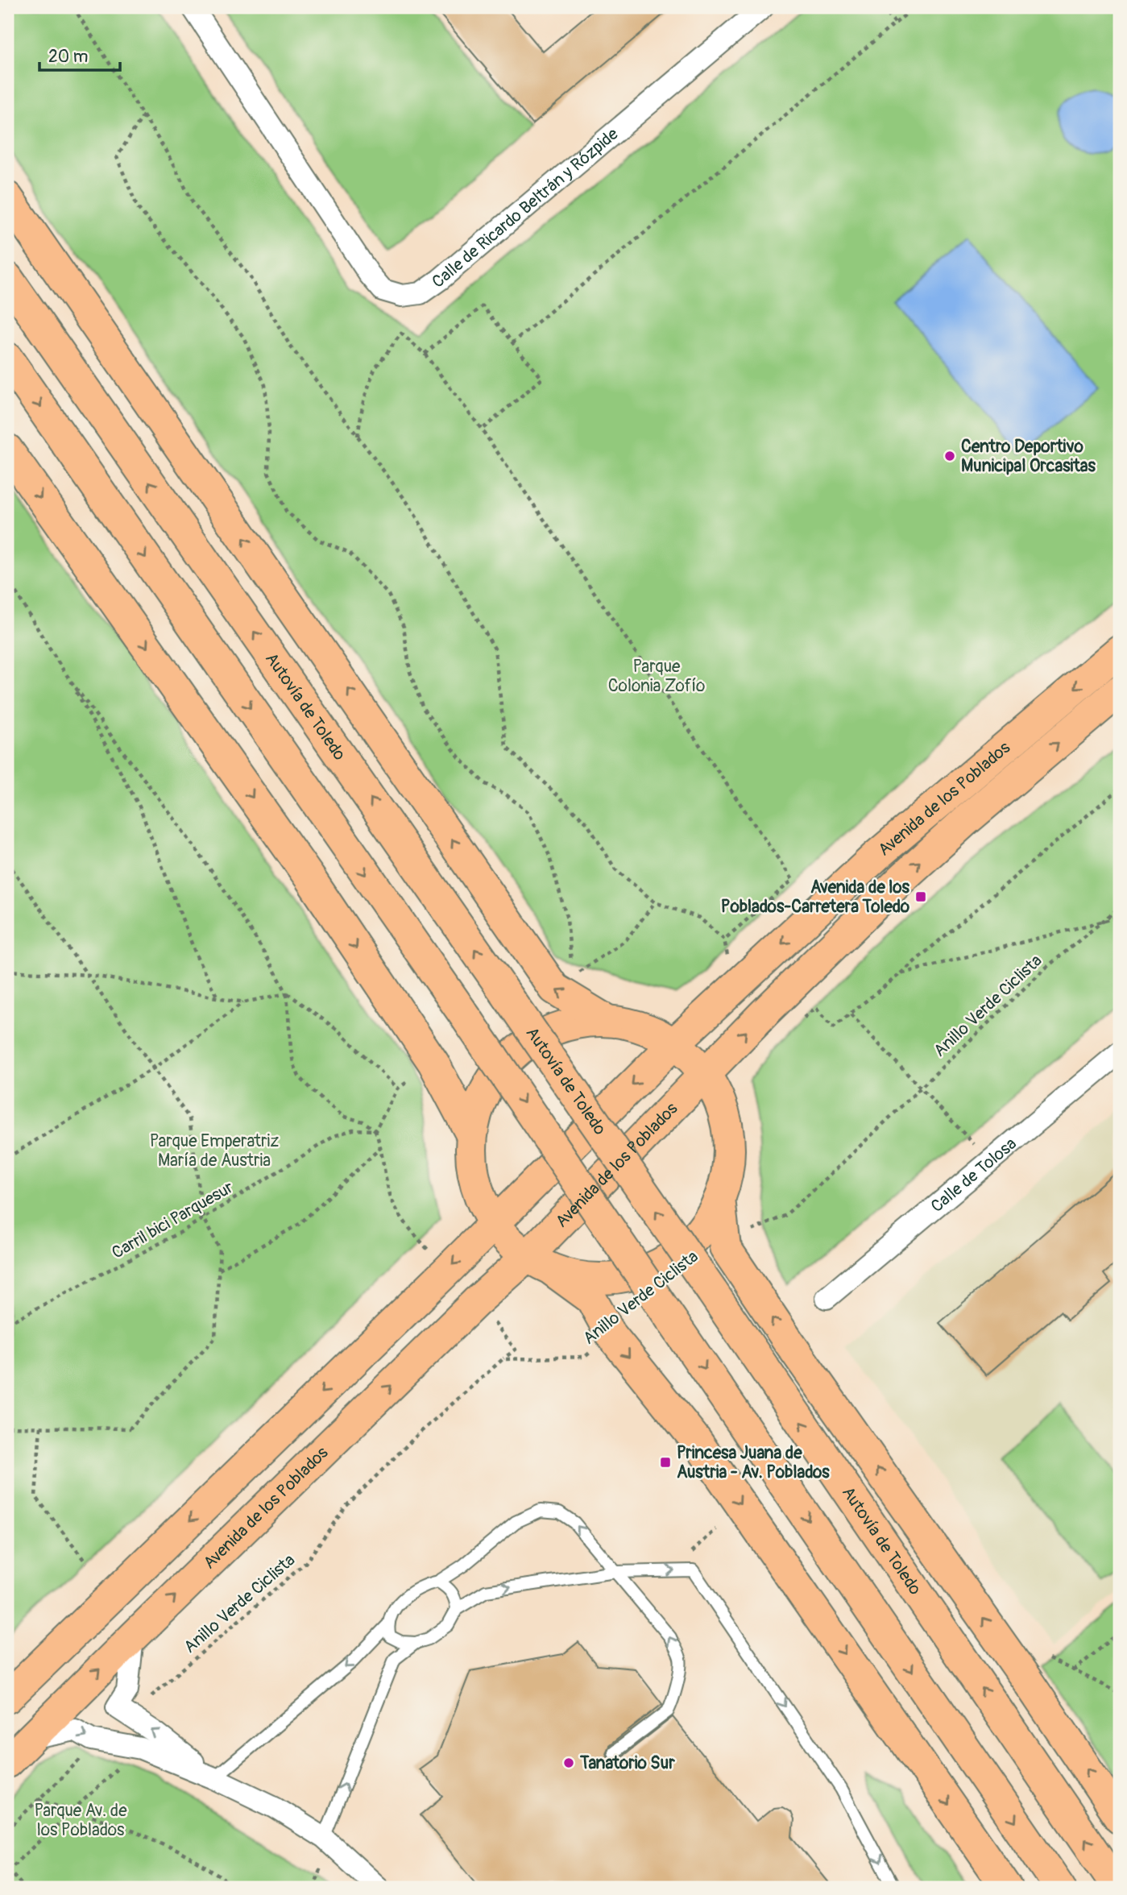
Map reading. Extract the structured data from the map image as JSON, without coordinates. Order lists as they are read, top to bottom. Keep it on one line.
{"streets":{"main road":["Autovía de Toledo","Avenida de los Poblados"],"street":["Calle de Ricardo Beltrán y Rózpide","Calle de Tolosa"],"path":["Anillo Verde Ciclista","Carril bici Parquesur"]},"parks":["Parque Colonia Zofío","Parque Emperatriz María de Austria","Parque Av. de los Poblados"],"places":{"other":["Centro Deportivo Municipal Orcasitas","Tanatorio Sur"],"transit":["Avenida de los Poblados-Carretera Toledo","Princesa Juana de Austria - Av. Poblados"]},"scale_bar":"20 m"}
